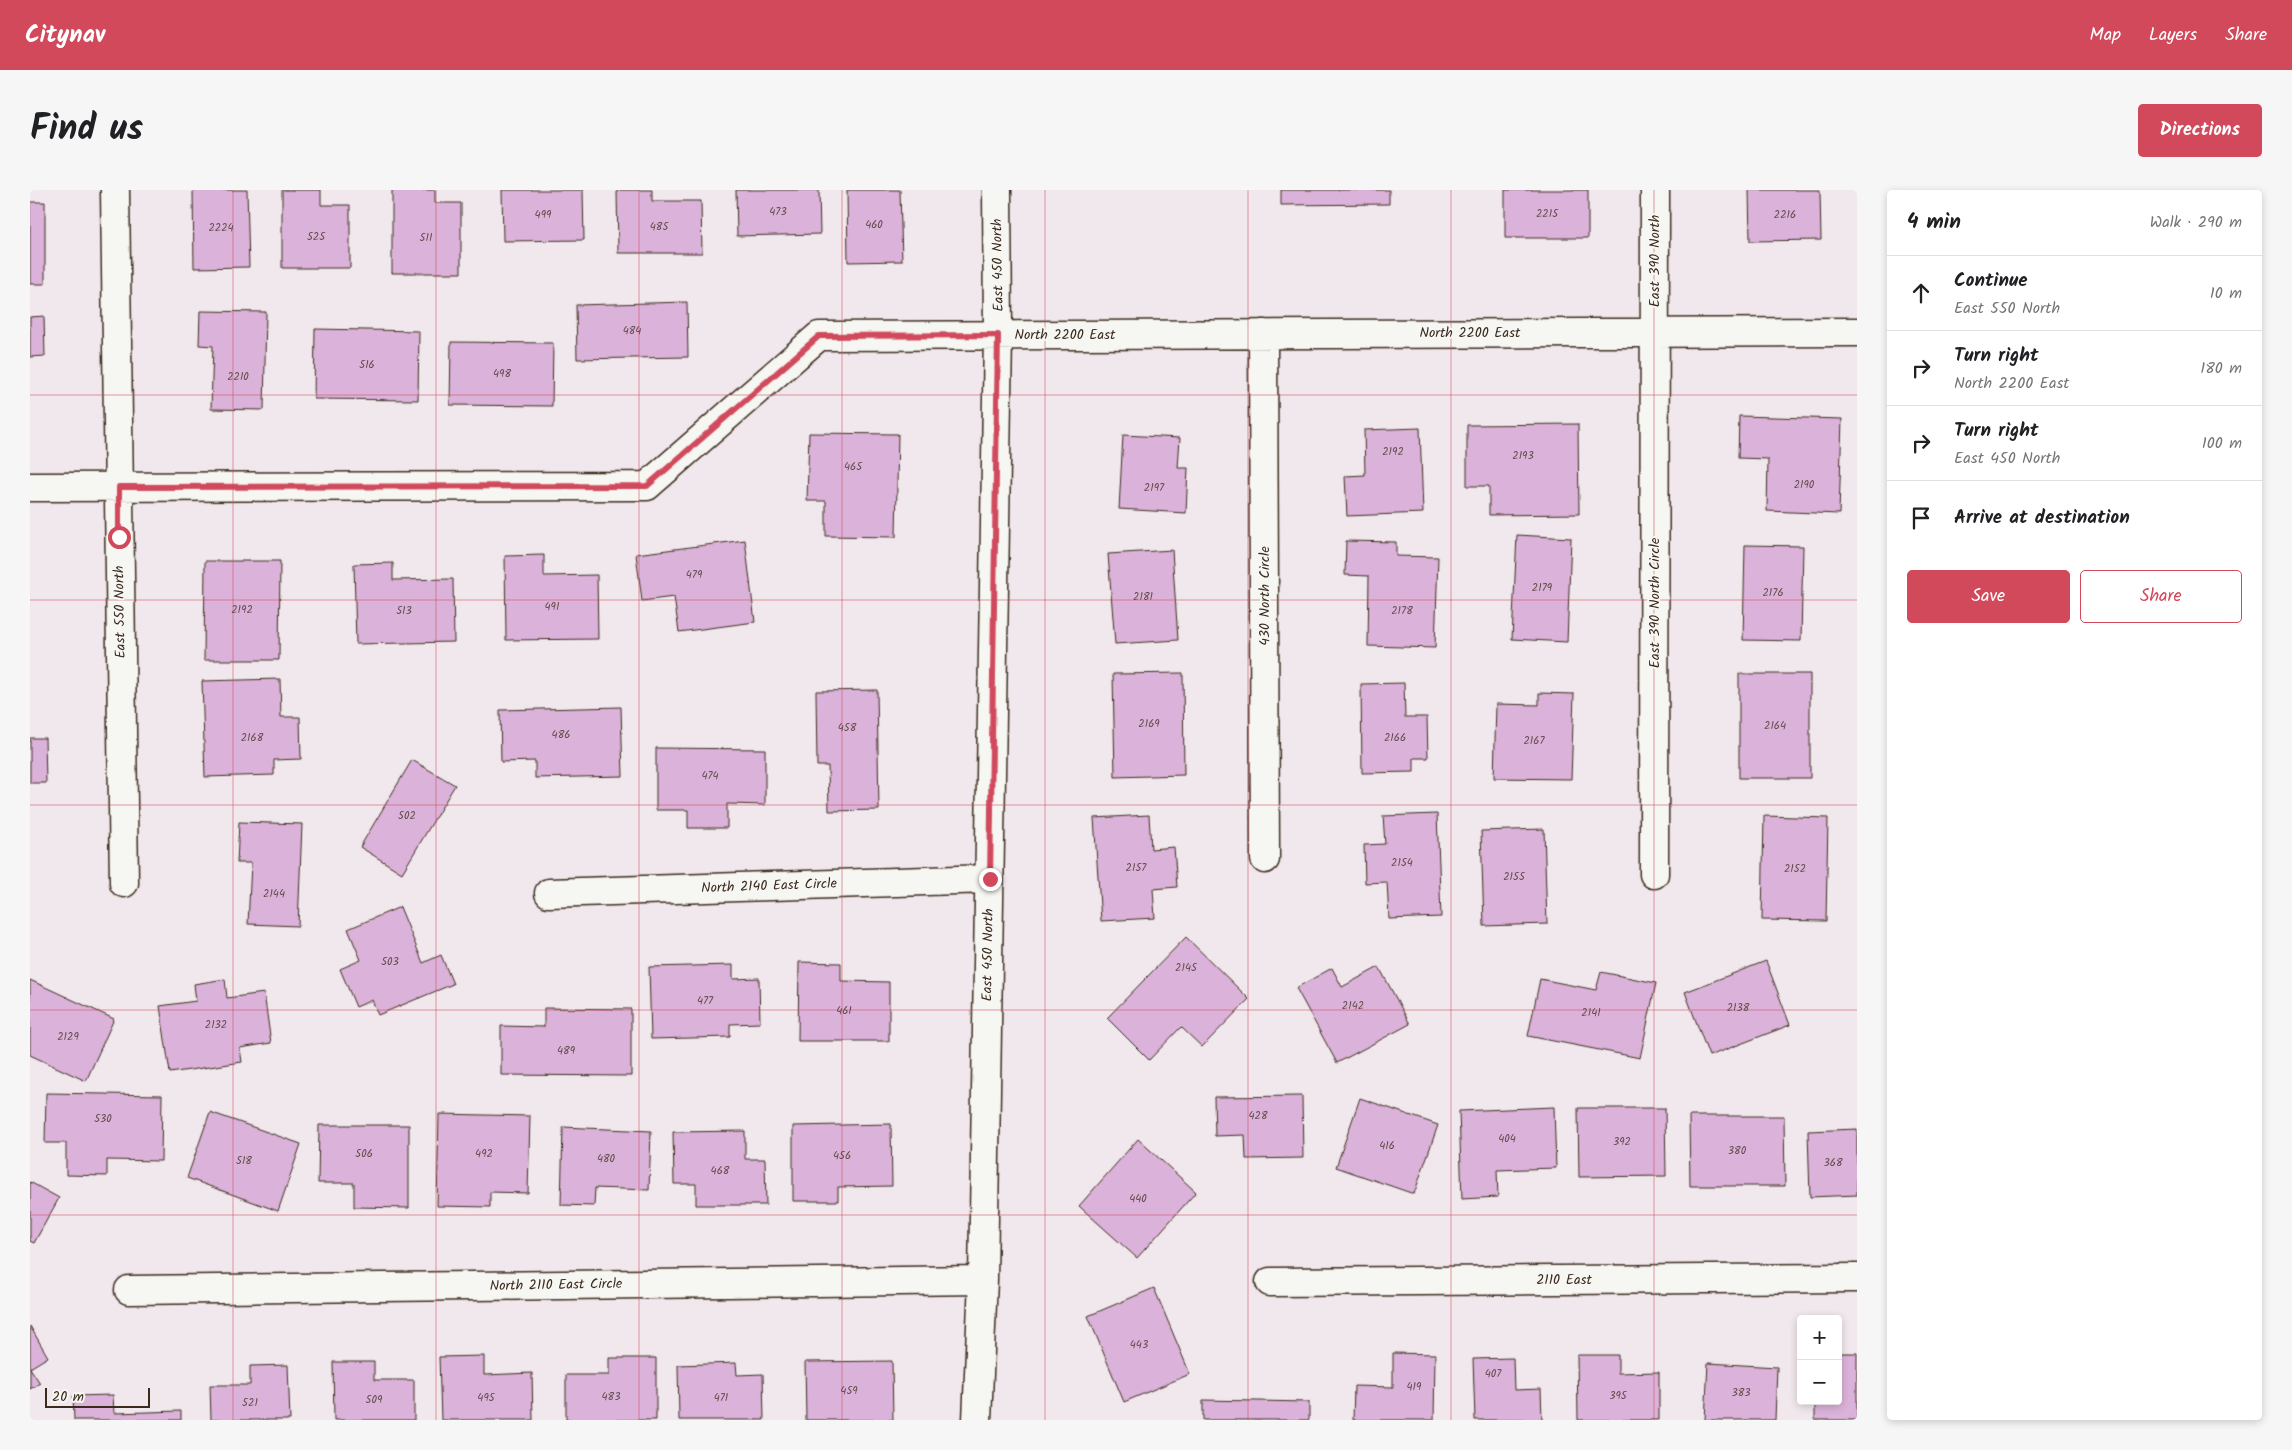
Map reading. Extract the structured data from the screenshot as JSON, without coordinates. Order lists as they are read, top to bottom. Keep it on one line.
{"streets":{"street":["East 390 North","East 450 North","North 2200 East","430 North Circle","East 390 North Circle","East 550 North","North 2140 East Circle","2110 East","North 2110 East Circle"]},"crossings":[["East 390 North","North 2200 East"],["East 390 North","East 390 North Circle"],["East 450 North","North 2200 East"],["East 450 North","North 2140 East Circle"],["East 450 North","North 2110 East Circle"],["North 2200 East","430 North Circle"],["North 2200 East","East 390 North Circle"],["North 2200 East","East 550 North"]],"house_numbers":["473","2215","499","2216","460","485","2224","525","511","484","516","498","2210","2192","2193","465","2190","2197","479","2179","2176","2181","491","2192","513","2178","2169","2164","458","486","2168","2166","2167","474","502","2154","2157","2152","2155","2144","503","2145","477","2142","2138","461","2141","2132","2129","489","428","530","404","392","416","380","506","492","456","480","518","368","468","440","443","407","419","459","383","395","483","495","471","509","521"],"scale_bar":"20 m","page":{"header":"Citynav","nav":["Map","Layers","Share"],"title":"Find us","buttons":["Directions",["Save","Share"]],"heading":["4 min","Walk · 290 m"],"list":[["Continue","East 550 North","10 m"],["Turn right","North 2200 East","180 m"],["Turn right","East 450 North","100 m"],"Arrive at destination"],"map_buttons":["+","−"],"scale":"20 m"}}
